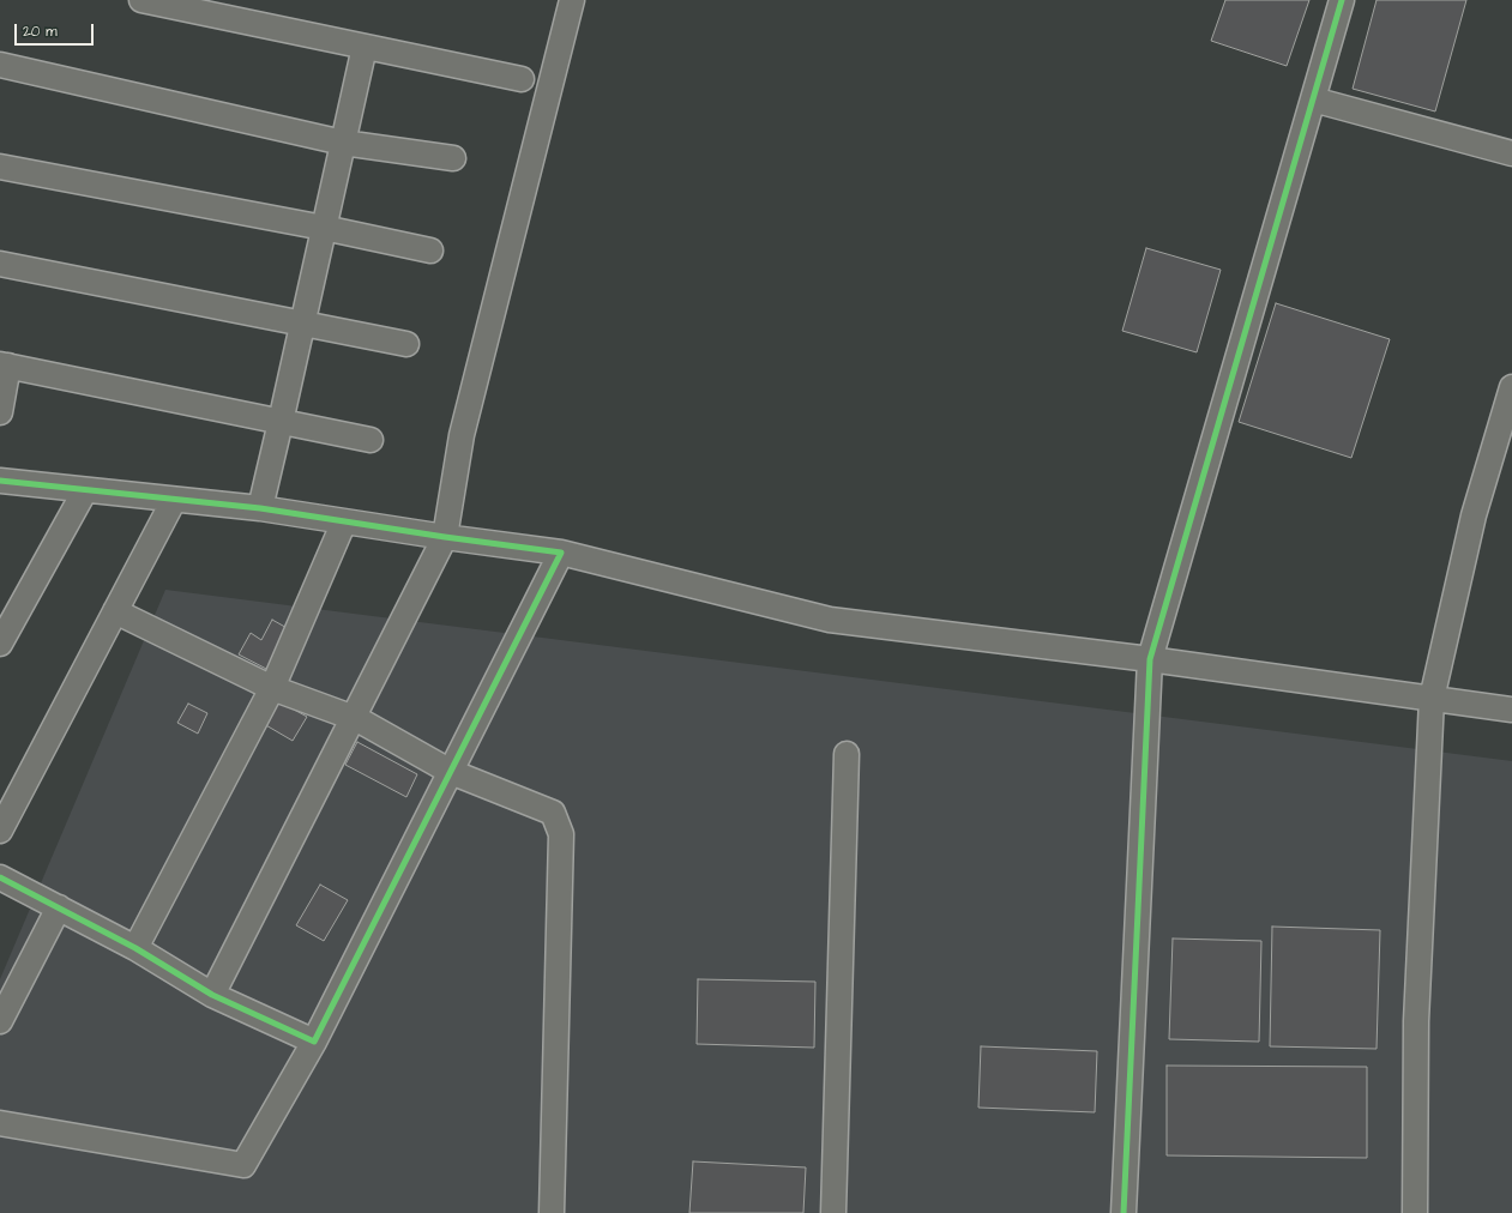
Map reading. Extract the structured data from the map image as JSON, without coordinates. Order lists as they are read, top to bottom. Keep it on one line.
{"scale_bar":"20 m"}
